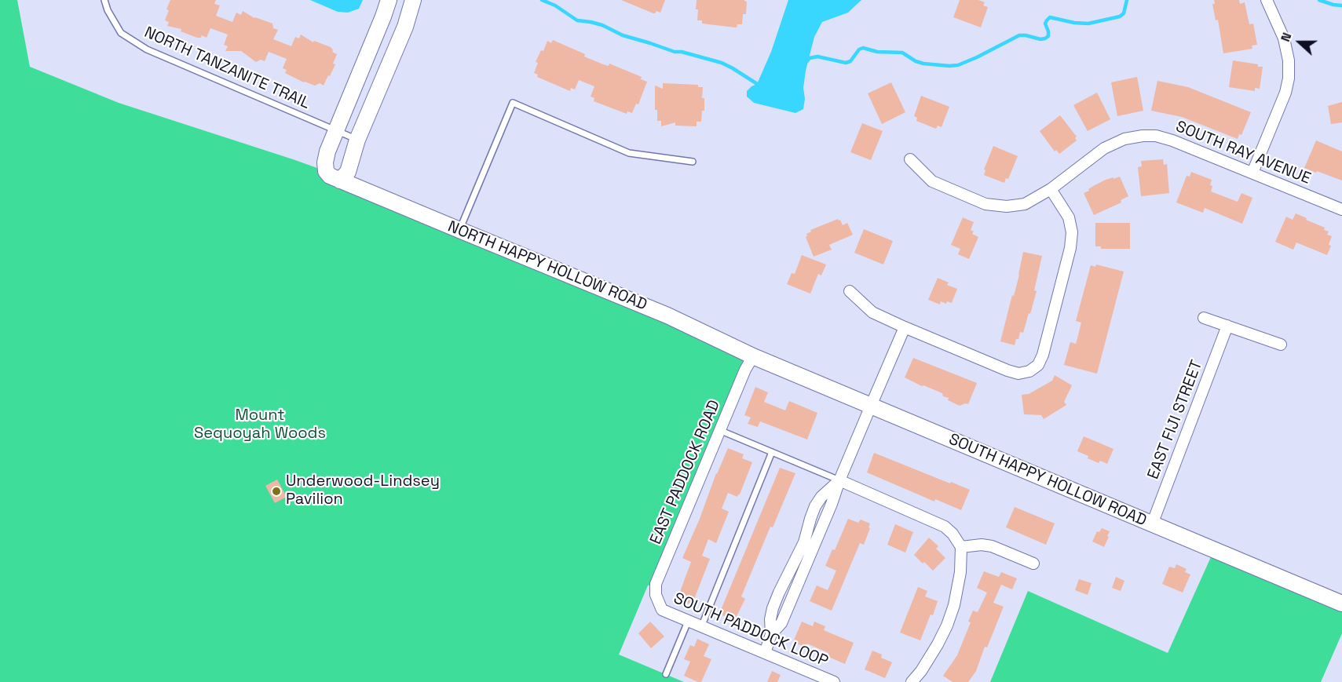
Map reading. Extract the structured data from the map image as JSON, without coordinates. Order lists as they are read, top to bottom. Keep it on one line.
{"streets":{"street":["SOUTH RAY AVENUE","NORTH HAPPY HOLLOW ROAD","EAST FIJI STREET","EAST PADDOCK ROAD","SOUTH HAPPY HOLLOW ROAD","SOUTH PADDOCK LOOP"],"lane":["NORTH TANZANITE TRAIL"]},"crossings":[["NORTH HAPPY HOLLOW ROAD","EAST PADDOCK ROAD"],["NORTH HAPPY HOLLOW ROAD","SOUTH HAPPY HOLLOW ROAD"],["EAST FIJI STREET","SOUTH HAPPY HOLLOW ROAD"],["EAST PADDOCK ROAD","SOUTH HAPPY HOLLOW ROAD"],["EAST PADDOCK ROAD","SOUTH PADDOCK LOOP"]],"parks":["Mount Sequoyah Woods"],"places":["Underwood-Lindsey Pavilion"],"north":"left"}
